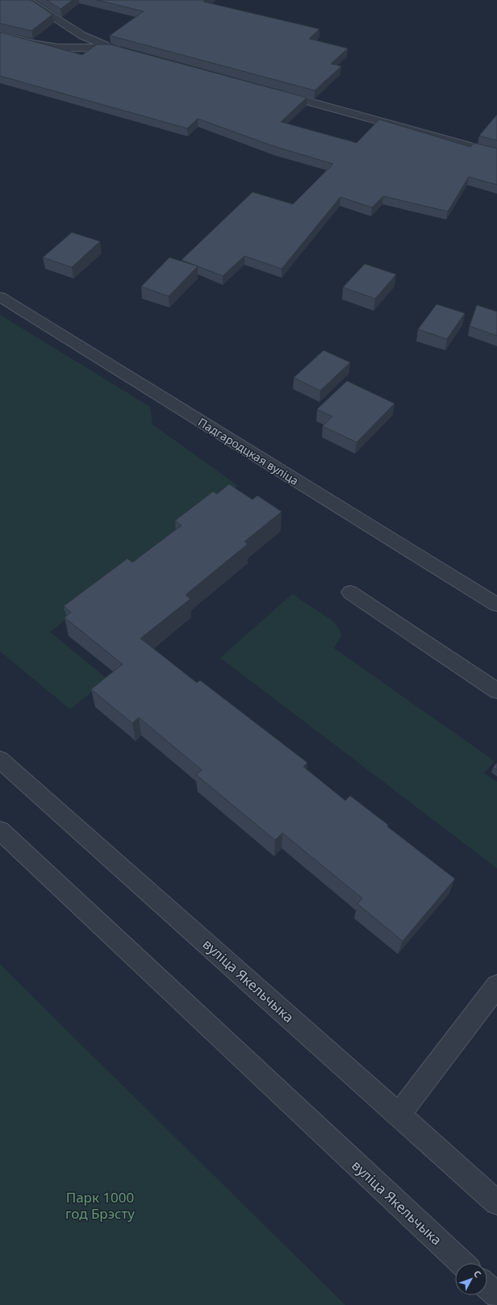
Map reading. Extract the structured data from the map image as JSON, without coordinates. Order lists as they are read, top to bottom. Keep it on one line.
{"streets":{"street":["Падгародцкая вуліца","вуліца Якельчыка"]},"parks":["Парк 1000 год Брэсту"],"north":"top right"}
